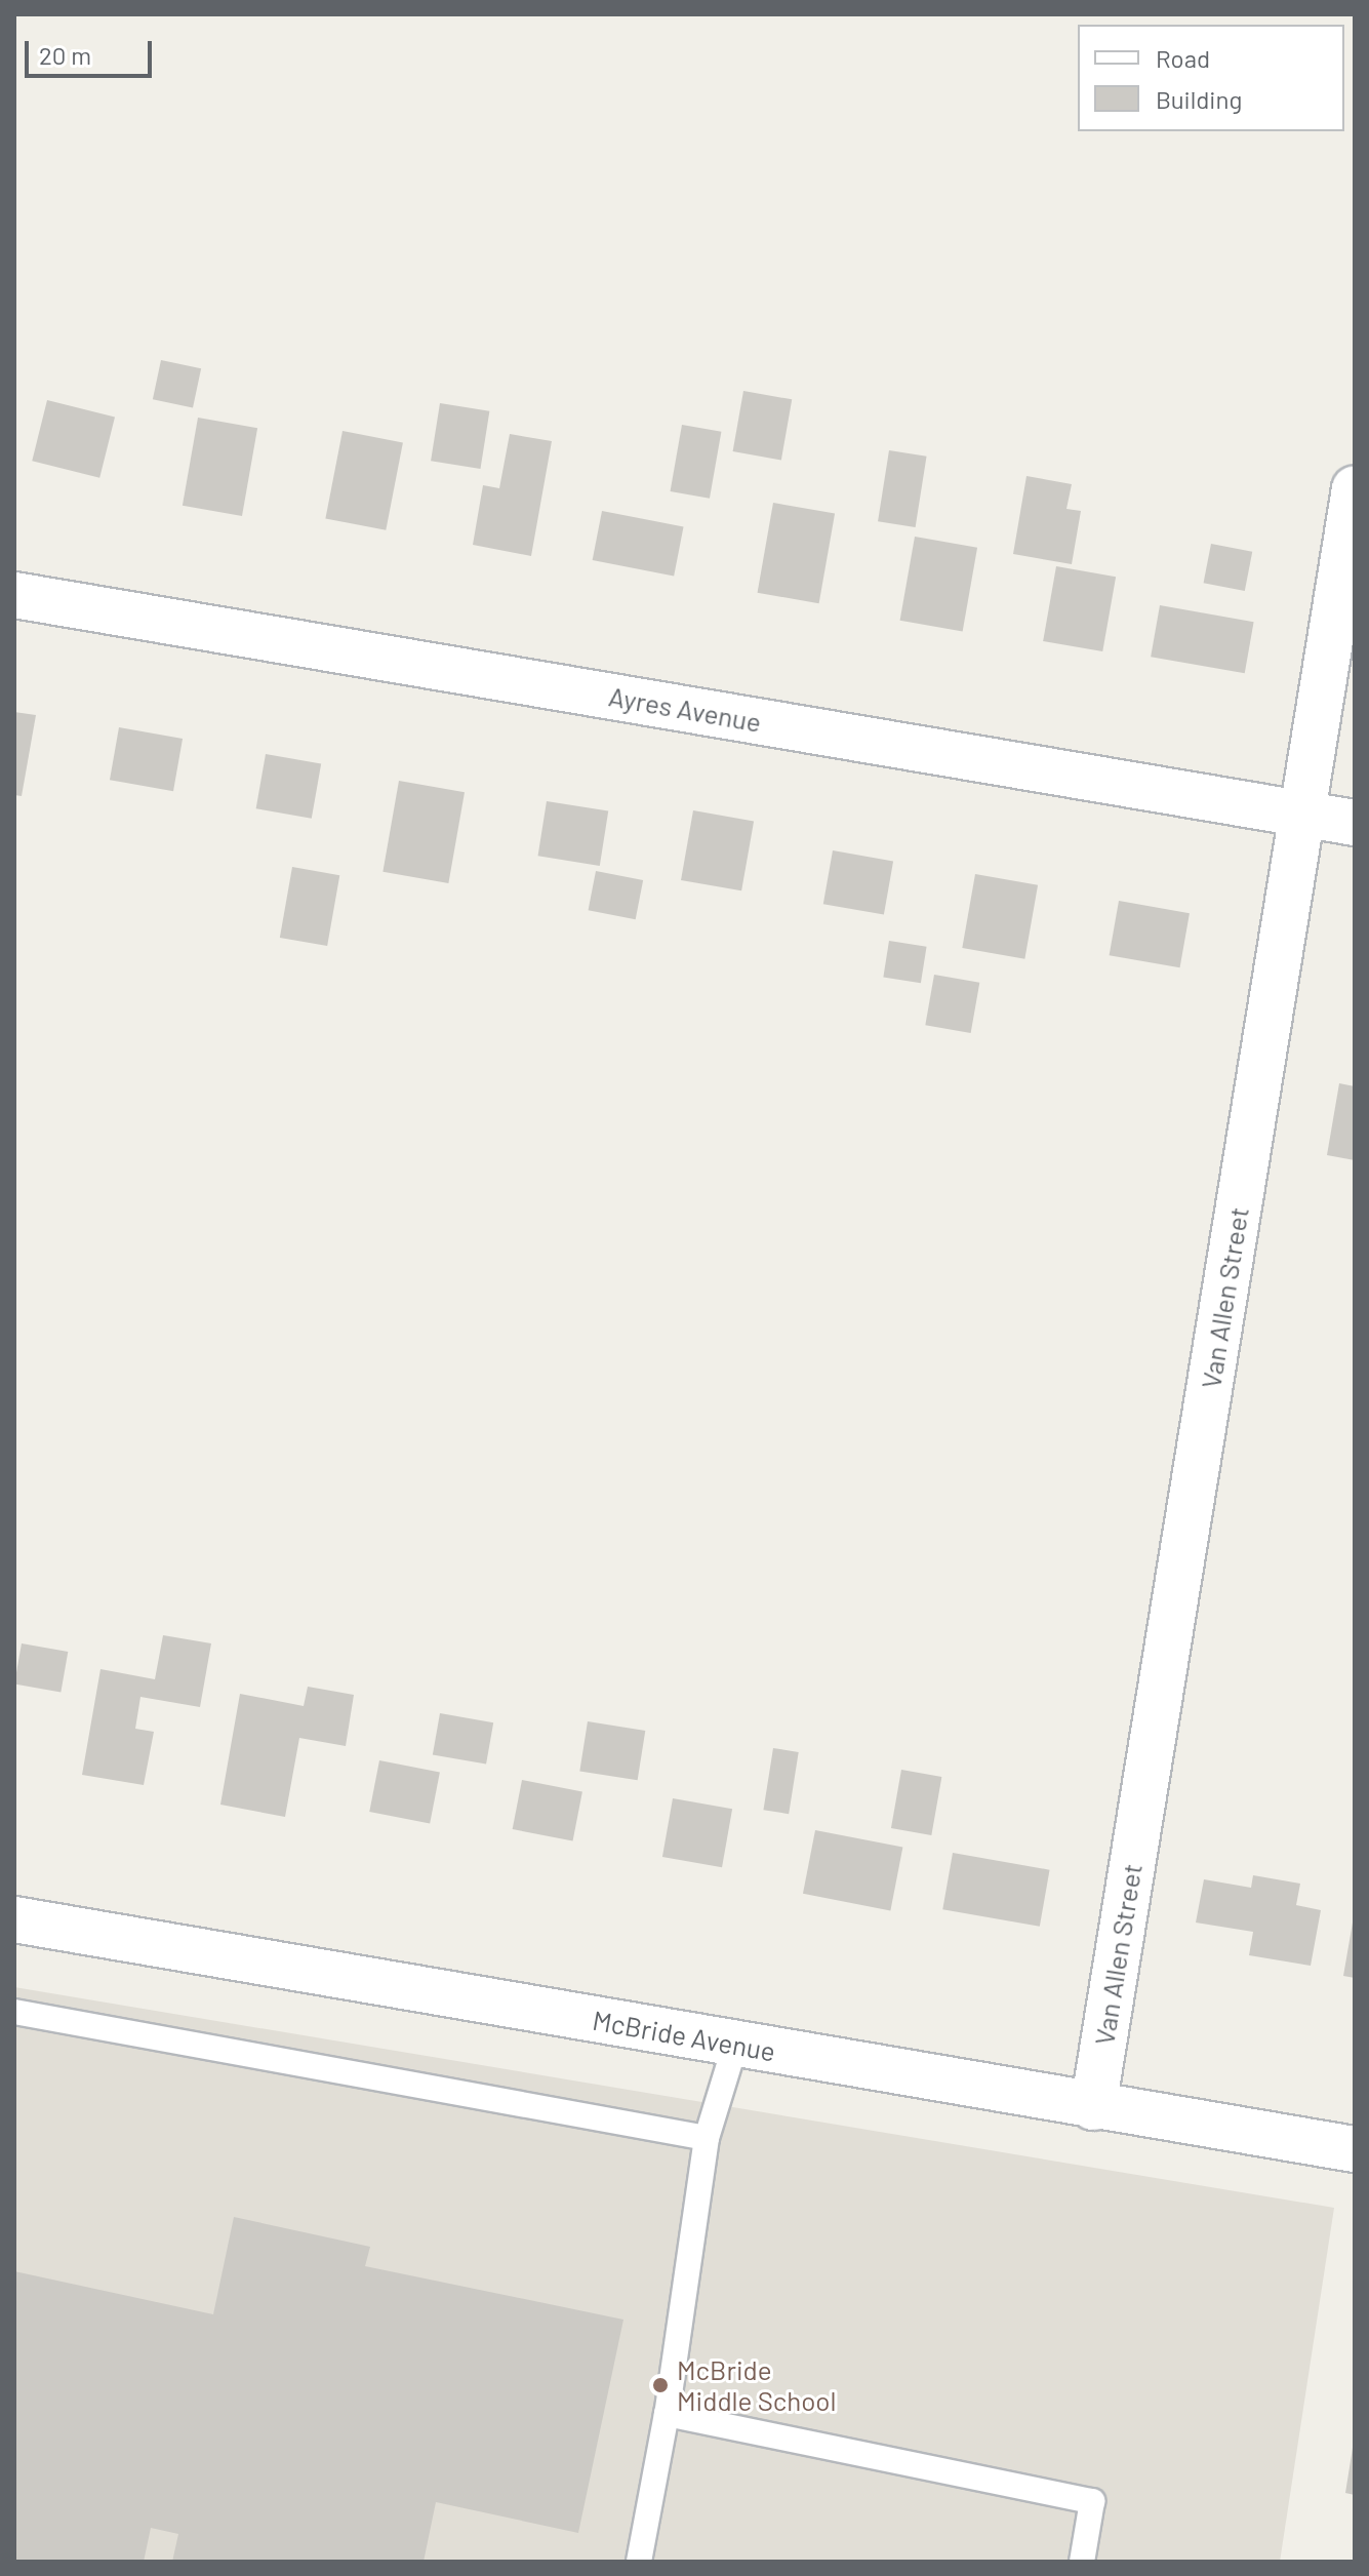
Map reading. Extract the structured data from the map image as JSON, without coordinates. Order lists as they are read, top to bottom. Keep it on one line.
{"streets":{"street":["Ayres Avenue","Van Allen Street","McBride Avenue"]},"crossings":[["Ayres Avenue","Van Allen Street"],["Van Allen Street","McBride Avenue"]],"places":["McBride Middle School"],"legend":["Road","Building"],"scale_bar":"20 m"}
